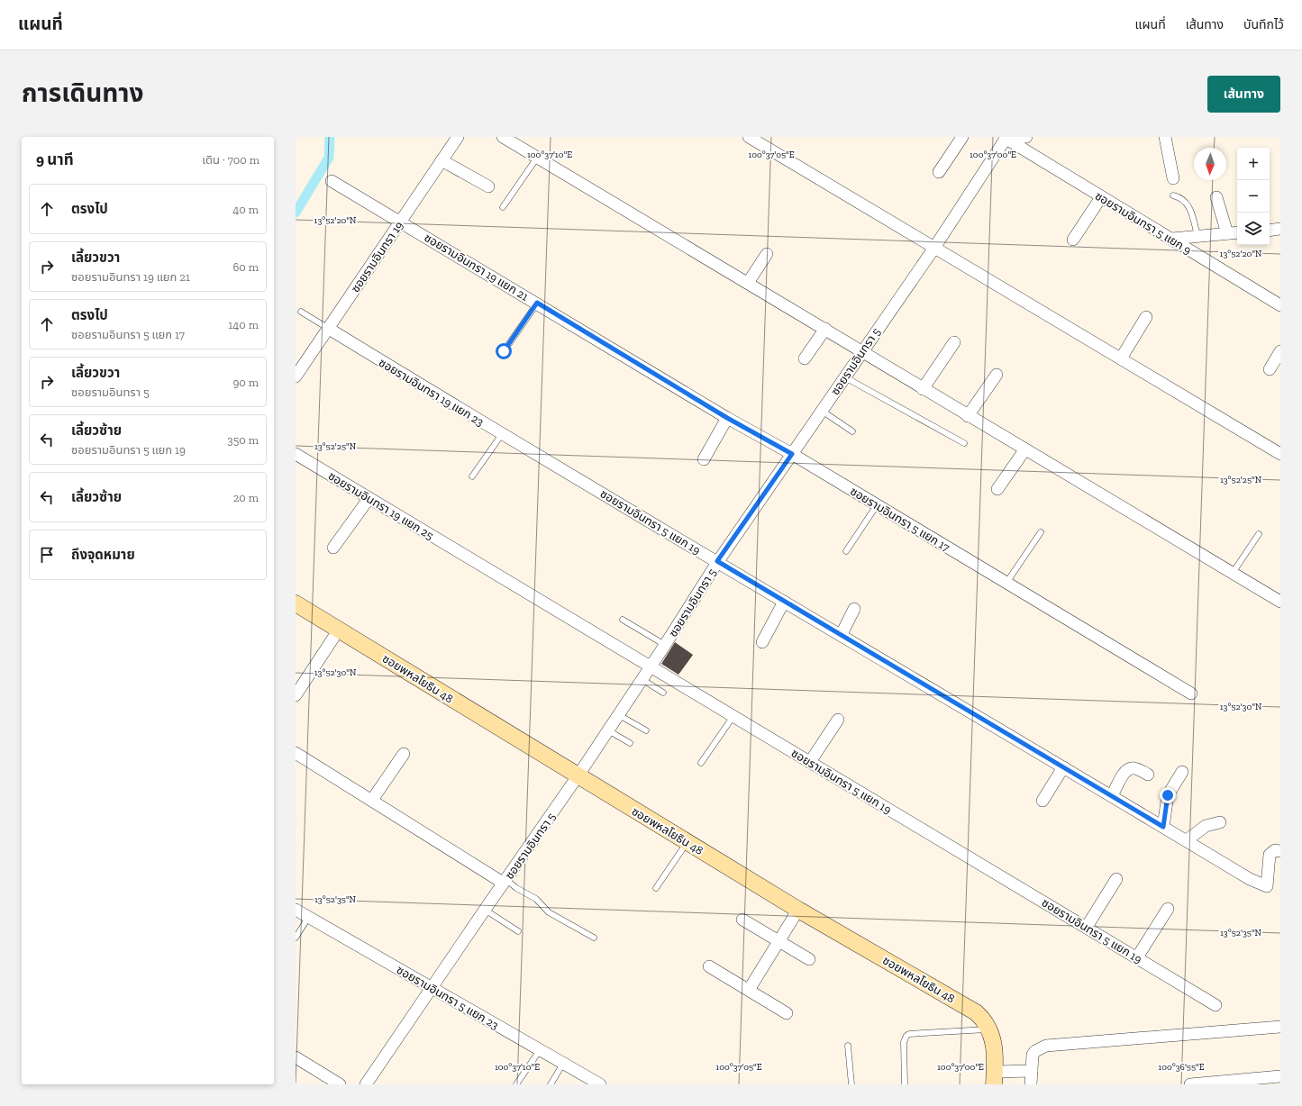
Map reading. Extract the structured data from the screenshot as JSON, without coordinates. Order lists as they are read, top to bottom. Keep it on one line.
{"streets":{"street":["ซอยรามอินทรา 5 แยก 9","ซอยรามอินทรา 19","ซอยรามอินทรา 19 แยก 21","ซอยรามอินทรา 5","ซอยรามอินทรา 19 แยก 23","ซอยรามอินทรา 19 แยก 25","ซอยรามอินทรา 5 แยก 17","ซอยรามอินทรา 5 แยก 19","ซอยพหลโยธิน 48","ซอยรามอินทรา 5 แยก 23"]},"crossings":[["ซอยรามอินทรา 5 แยก 9","ซอยรามอินทรา 5"],["ซอยรามอินทรา 19","ซอยรามอินทรา 19 แยก 21"],["ซอยรามอินทรา 19","ซอยรามอินทรา 19 แยก 23"],["ซอยรามอินทรา 19 แยก 21","ซอยรามอินทรา 5 แยก 17"],["ซอยรามอินทรา 5","ซอยรามอินทรา 5 แยก 17"],["ซอยรามอินทรา 5","ซอยรามอินทรา 5 แยก 19"],["ซอยรามอินทรา 5","ซอยพหลโยธิน 48"],["ซอยรามอินทรา 5","ซอยรามอินทรา 5 แยก 23"],["ซอยรามอินทรา 19 แยก 23","ซอยรามอินทรา 5 แยก 19"],["ซอยรามอินทรา 19 แยก 25","ซอยรามอินทรา 5 แยก 19"]],"north":"bottom","page":{"header":"แผนที่","nav":["แผนที่","เส้นทาง","บันทึกไว้"],"title":"การเดินทาง","buttons":"เส้นทาง","heading":["9 นาที","เดิน · 700 m"],"map_buttons":["+","−"],"list":[["ตรงไป","40 m"],["เลี้ยวขวา","ซอยรามอินทรา 19 แยก 21","60 m"],["ตรงไป","ซอยรามอินทรา 5 แยก 17","140 m"],["เลี้ยวขวา","ซอยรามอินทรา 5","90 m"],["เลี้ยวซ้าย","ซอยรามอินทรา 5 แยก 19","350 m"],["เลี้ยวซ้าย","20 m"],"ถึงจุดหมาย"]},"coordinates":["100°37'10\"E","100°37'05\"E","100°37'00\"E","13°52'20\"N","13°52'25\"N","13°52'30\"N","13°52'35\"N","100°36'55\"E"]}
